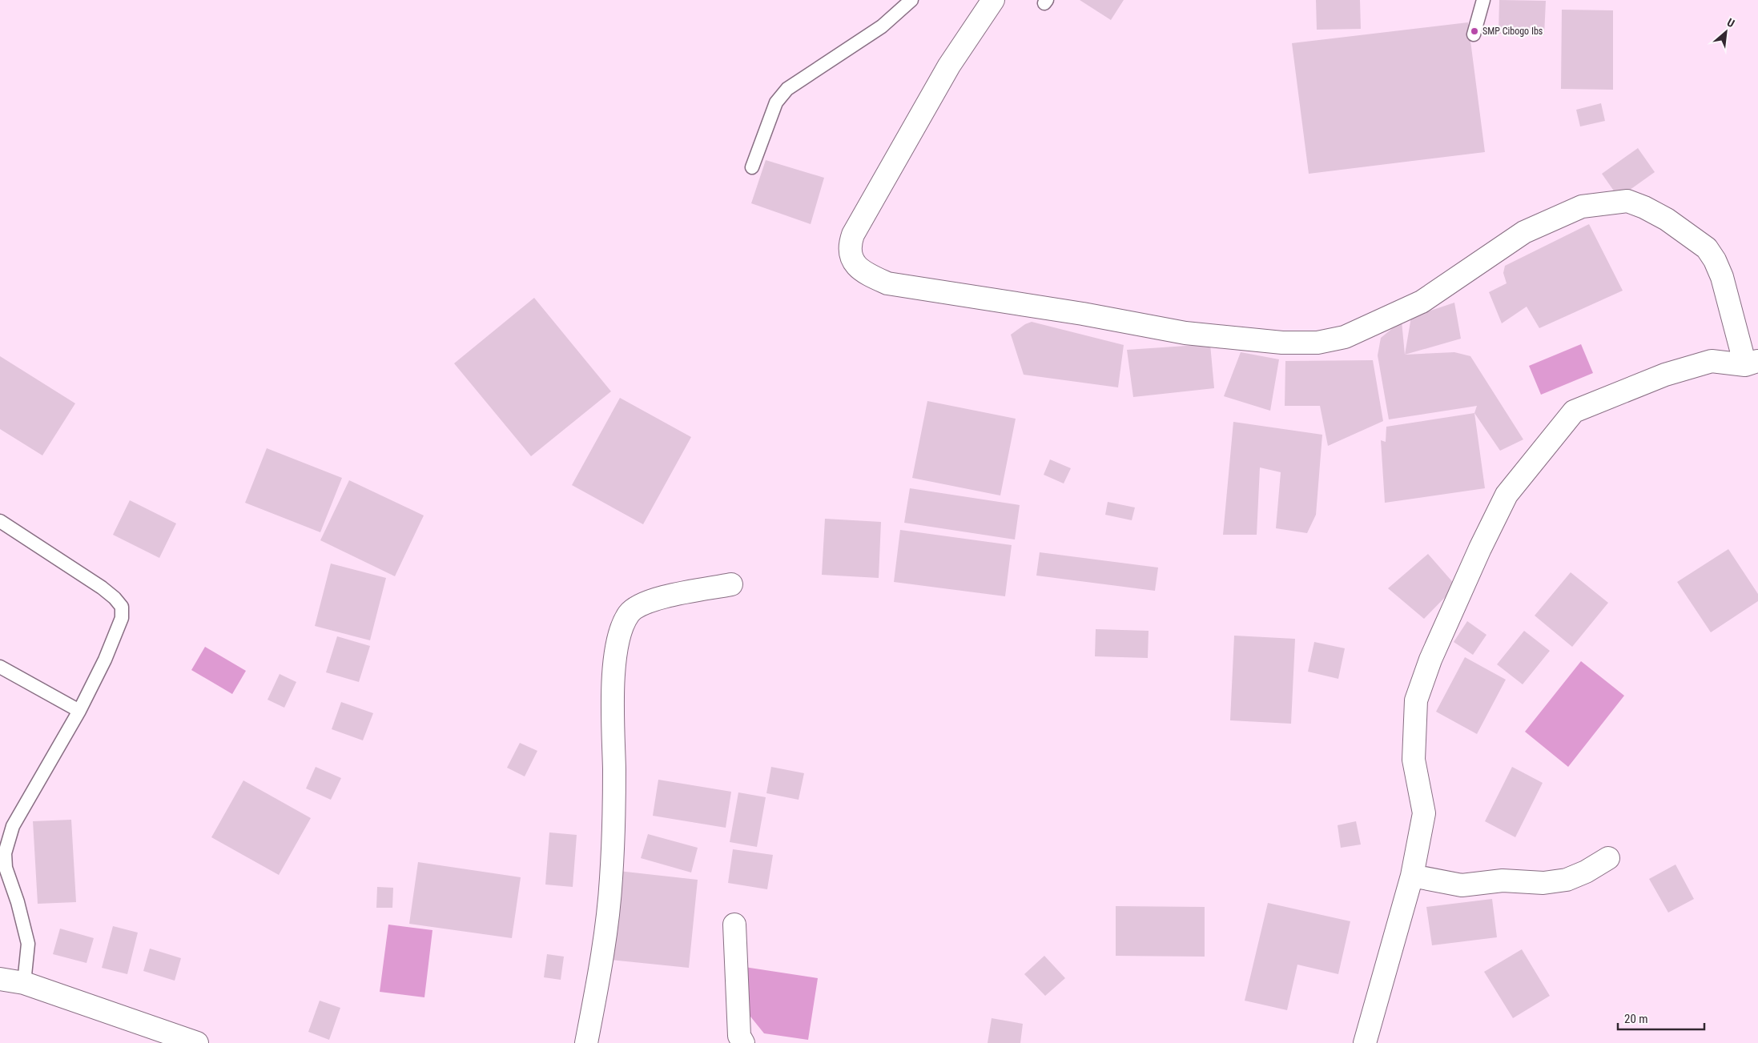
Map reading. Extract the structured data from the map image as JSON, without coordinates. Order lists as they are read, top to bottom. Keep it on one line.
{"places":["SMP Cibogo Ibs"],"scale_bar":"20 m","north":"top right"}
